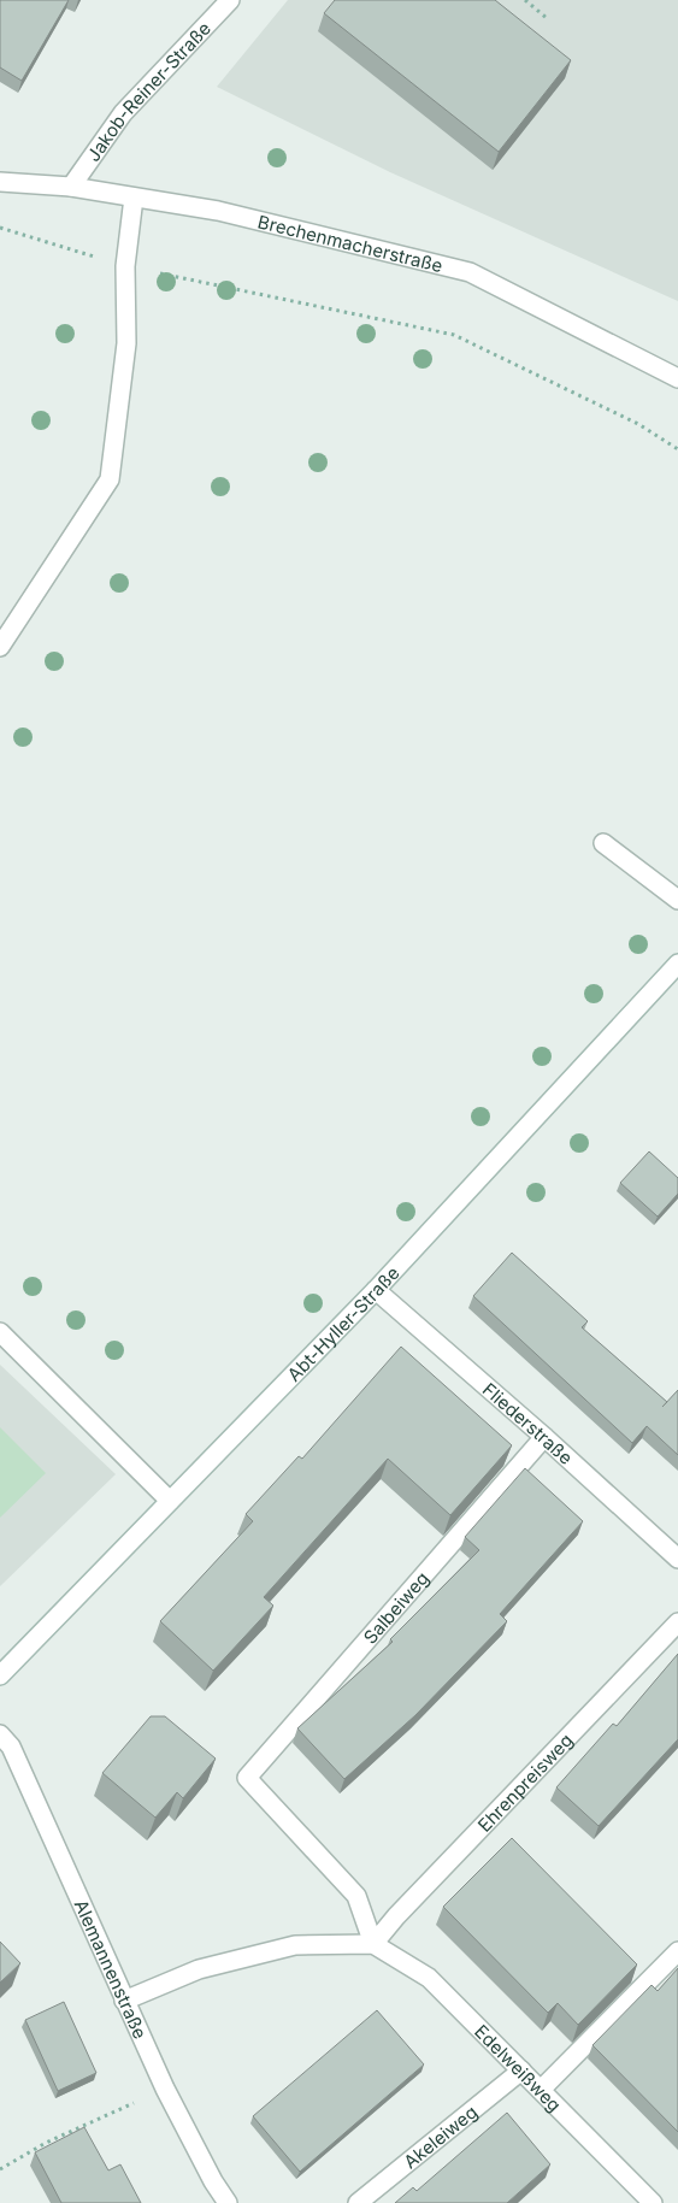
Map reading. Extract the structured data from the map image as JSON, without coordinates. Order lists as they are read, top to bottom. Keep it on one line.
{"streets":{"street":["Jakob-Reiner-Straße","Brechenmacherstraße","Abt-Hyller-Straße","Fliederstraße","Salbeiweg","Ehrenpreisweg","Alemannenstraße","Edelweißweg","Akeleiweg"]},"crossings":[["Jakob-Reiner-Straße","Brechenmacherstraße"],["Abt-Hyller-Straße","Fliederstraße"],["Fliederstraße","Salbeiweg"],["Salbeiweg","Ehrenpreisweg"],["Salbeiweg","Edelweißweg"],["Ehrenpreisweg","Edelweißweg"],["Edelweißweg","Akeleiweg"]]}
